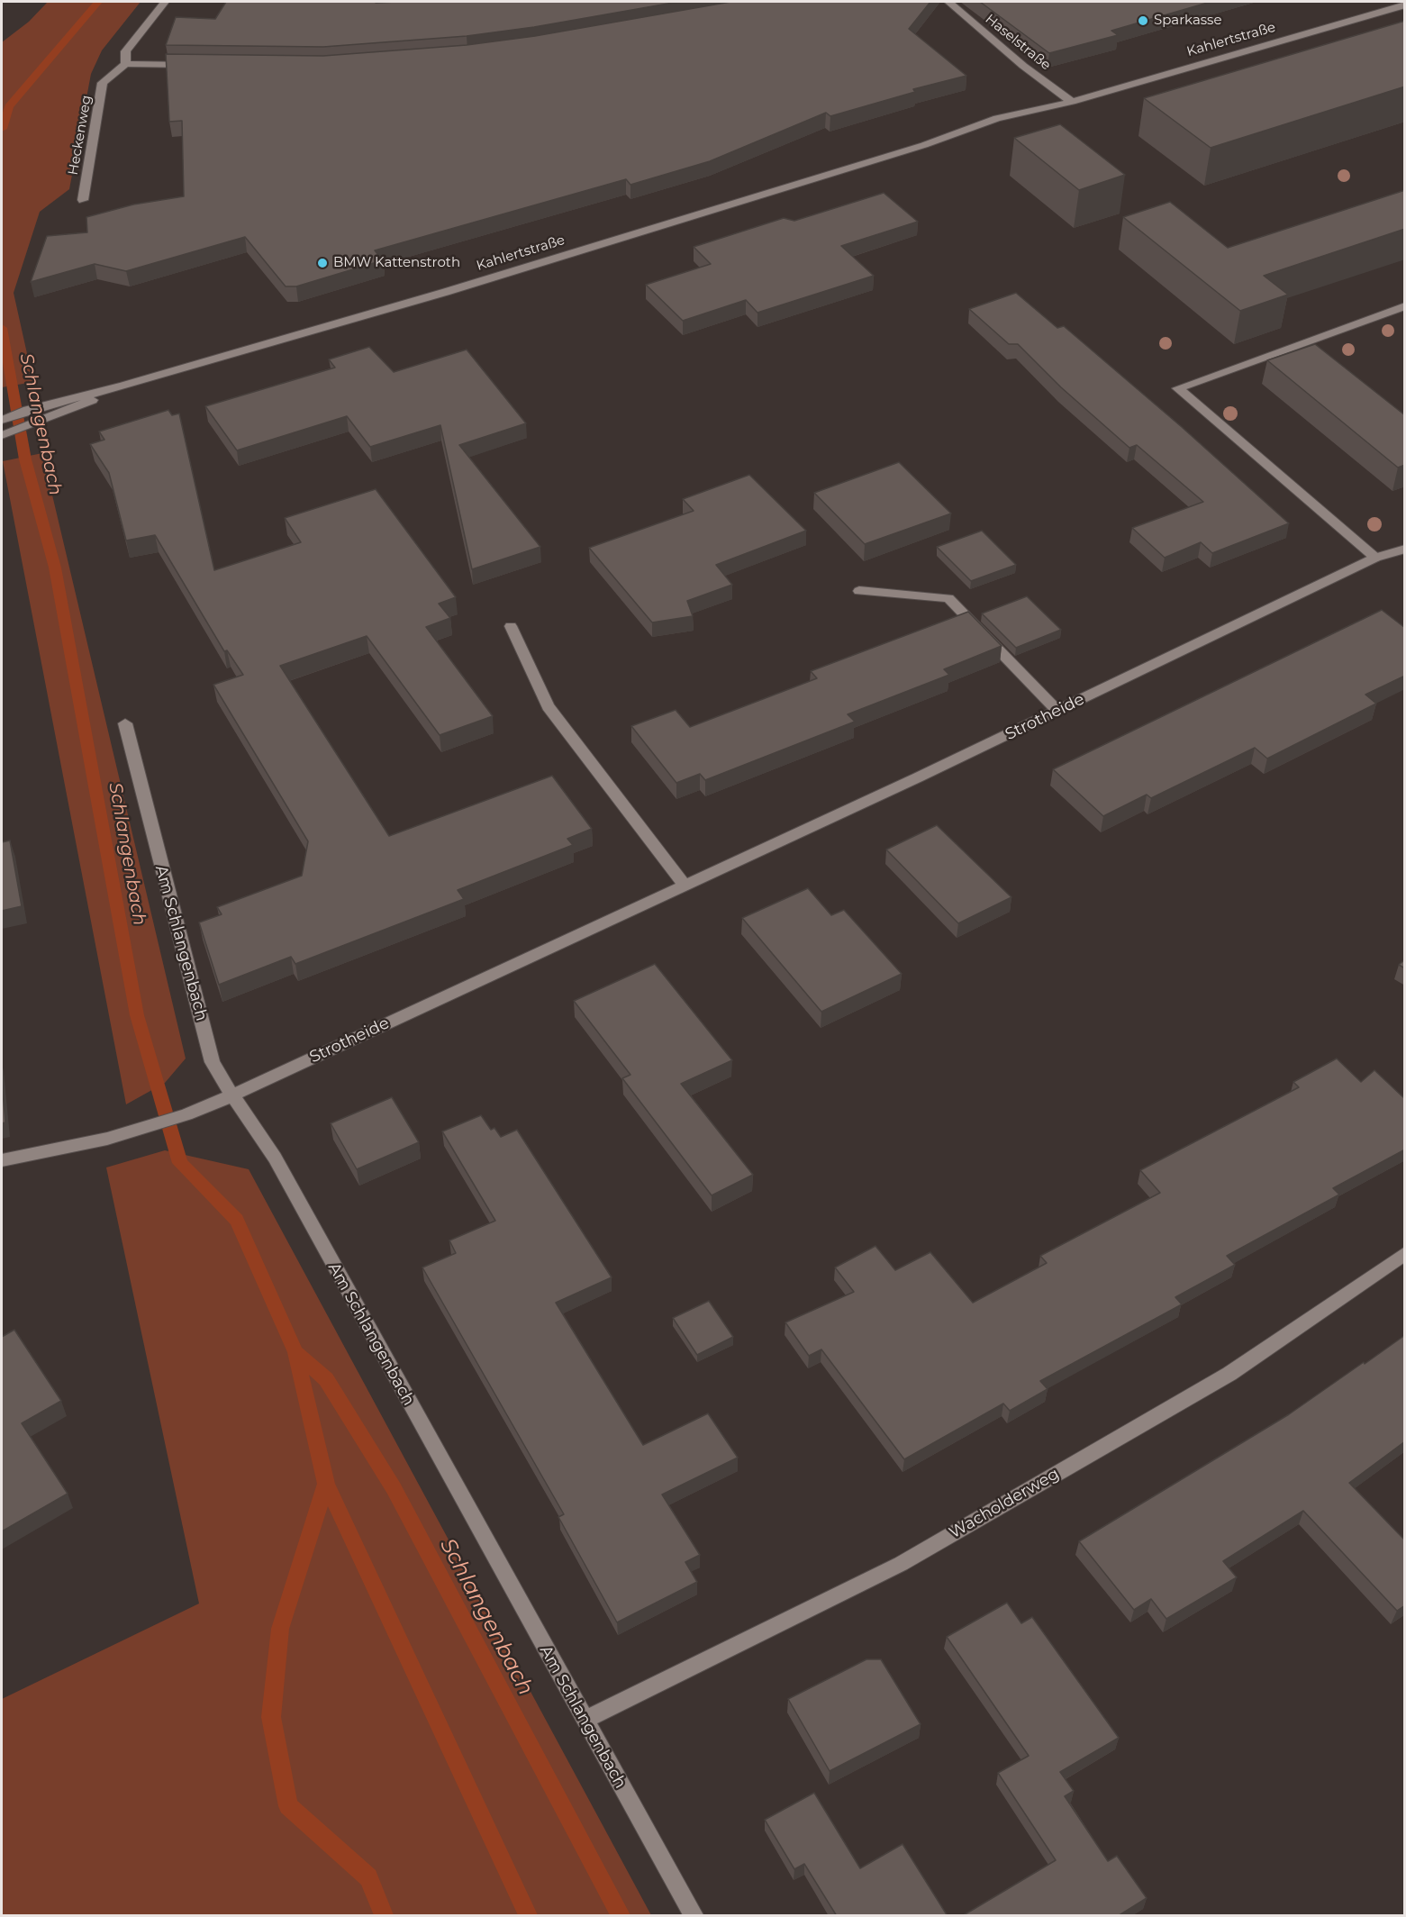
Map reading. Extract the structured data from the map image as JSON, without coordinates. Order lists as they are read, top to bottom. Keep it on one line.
{"streets":{"street":["Kahlertstraße","Haselstraße","Heckenweg","Strotheide","Am Schlangenbach","Wacholderweg"]},"crossings":[["Kahlertstraße","Haselstraße"],["Strotheide","Am Schlangenbach"],["Am Schlangenbach","Wacholderweg"]],"water":["Schlangenbach"],"places":["Sparkasse","BMW Kattenstroth"]}
